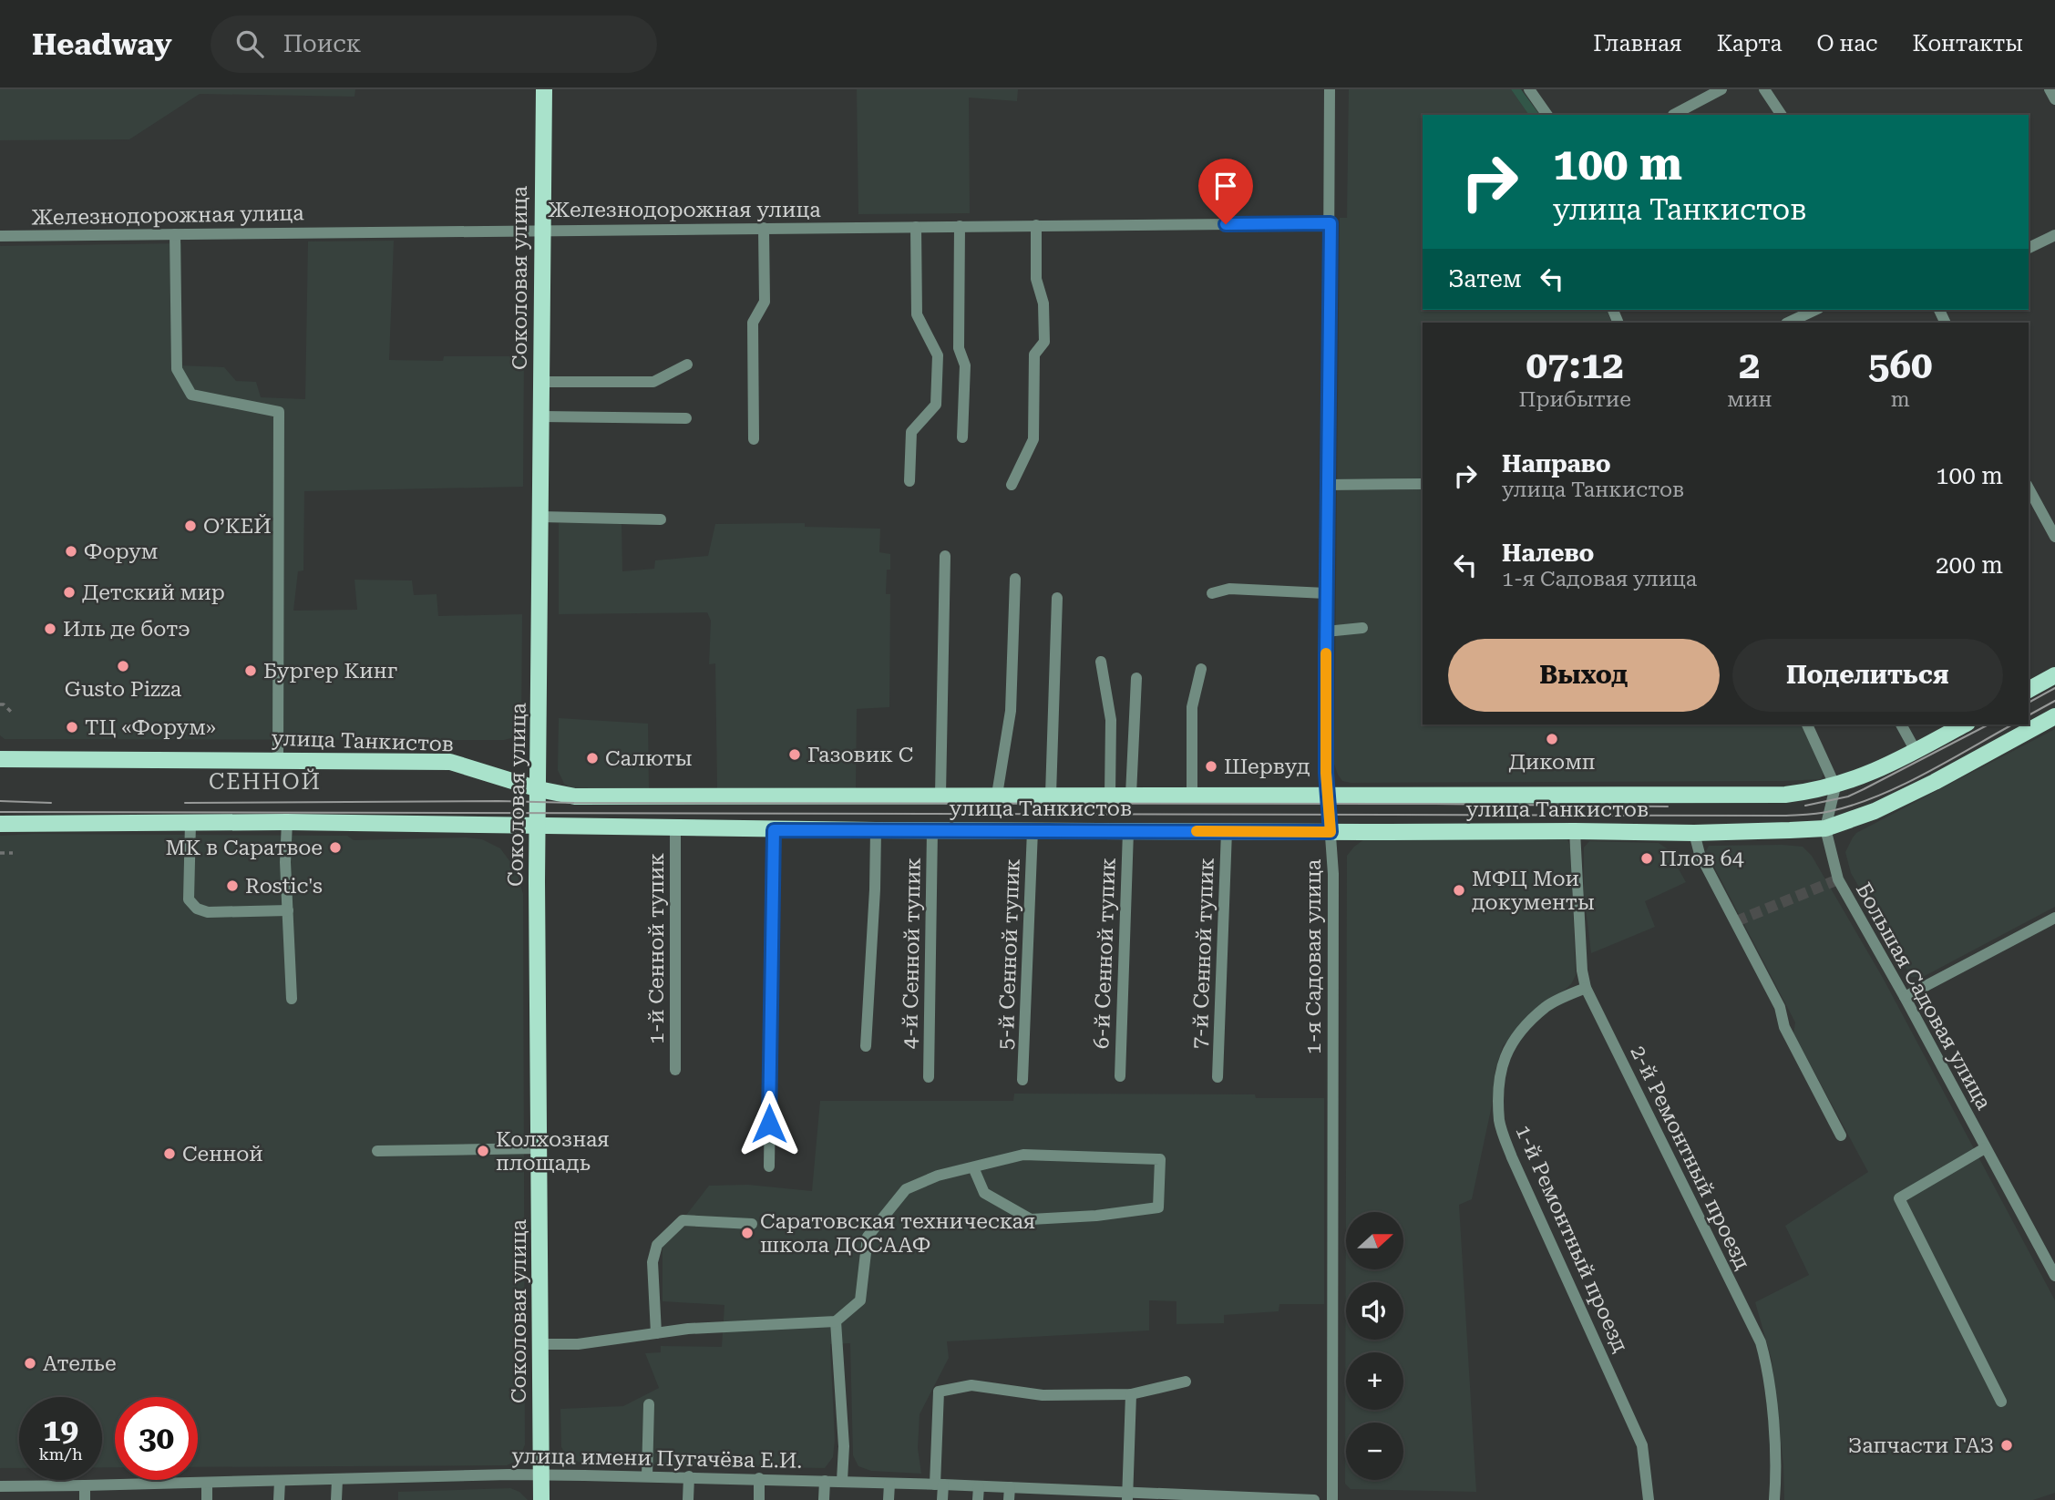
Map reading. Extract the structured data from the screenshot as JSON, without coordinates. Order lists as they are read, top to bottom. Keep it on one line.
{"streets":{"main road":["Соколовая улица","улица Танкистов"],"street":["Железнодорожная улица","1-й Сенной тупик","4-й Сенной тупик","6-й Сенной тупик","7-й Сенной тупик","5-й Сенной тупик","1-я Садовая улица","Большая Садовая улица","2-й Ремонтный проезд","1-й Ремонтный проезд","улица имени Пугачёва Е.И."]},"crossings":[["Железнодорожная улица","Соколовая улица"],["Железнодорожная улица","1-я Садовая улица"],["Соколовая улица","улица Танкистов"],["Соколовая улица","улица имени Пугачёва Е.И."],["улица Танкистов","1-й Сенной тупик"],["улица Танкистов","4-й Сенной тупик"],["улица Танкистов","6-й Сенной тупик"],["улица Танкистов","7-й Сенной тупик"],["улица Танкистов","5-й Сенной тупик"],["улица Танкистов","1-я Садовая улица"],["улица Танкистов","Большая Садовая улица"],["улица Танкистов","2-й Ремонтный проезд"],["2-й Ремонтный проезд","1-й Ремонтный проезд"]],"districts":["СЕННОЙ"],"places":["О’КЕЙ","Форум","Детский мир","Иль де ботэ","Gusto Pizza","Бургер Кинг","ТЦ «Форум»","Дикомп","Газовик С","Салюты","Шервуд","МК в Саратвое","Плов 64","Rostic's","МФЦ Мои документы","Колхозная площадь","Сенной","Саратовская техническая школа ДОСААФ","Ателье","Запчасти ГАЗ"],"north":"right","page":{"header":"Headway","search":"Поиск","nav":["Главная","Карта","О нас","Контакты"],"turn":["100 m","улица Танкистов"],"then":"Затем","eta":["07:12","Прибытие","2","мин","560","m"],"list":[{"name":"Направо","note":"улица Танкистов","value":"100 m"},{"name":"Налево","note":"1-я Садовая улица","value":"200 m"}],"buttons":["Выход","Поделиться"],"map_buttons":["+","−"],"speed":"19 km/h","limit":"30"}}
